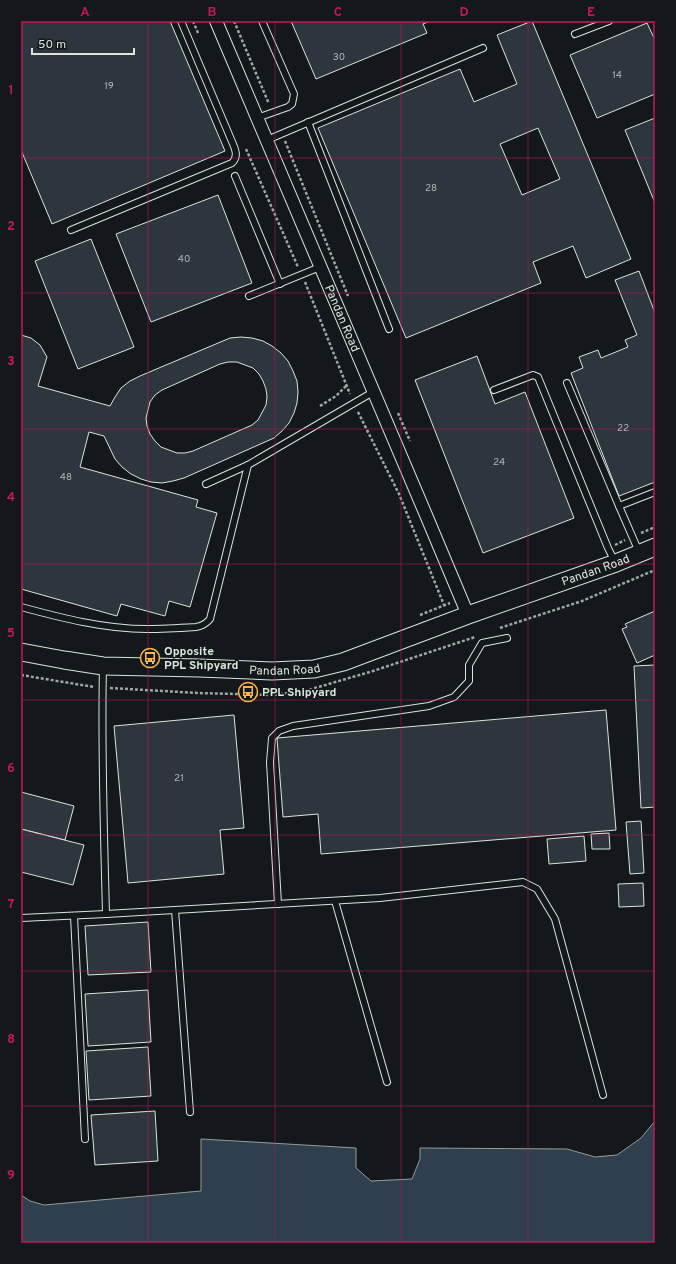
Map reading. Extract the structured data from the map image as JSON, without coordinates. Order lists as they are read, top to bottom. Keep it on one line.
{"streets":{"street":["Pandan Road"]},"places":{"bus stop":["Opposite PPL Shipyard","PPL Shipyard"]},"house_numbers":["30","14","19","28","40","22","24","48","21"],"scale_bar":"50 m","grid":{"columns":["A","B","C","D","E"],"rows":["1","2","3","4","5","6","7","8","9"]}}
